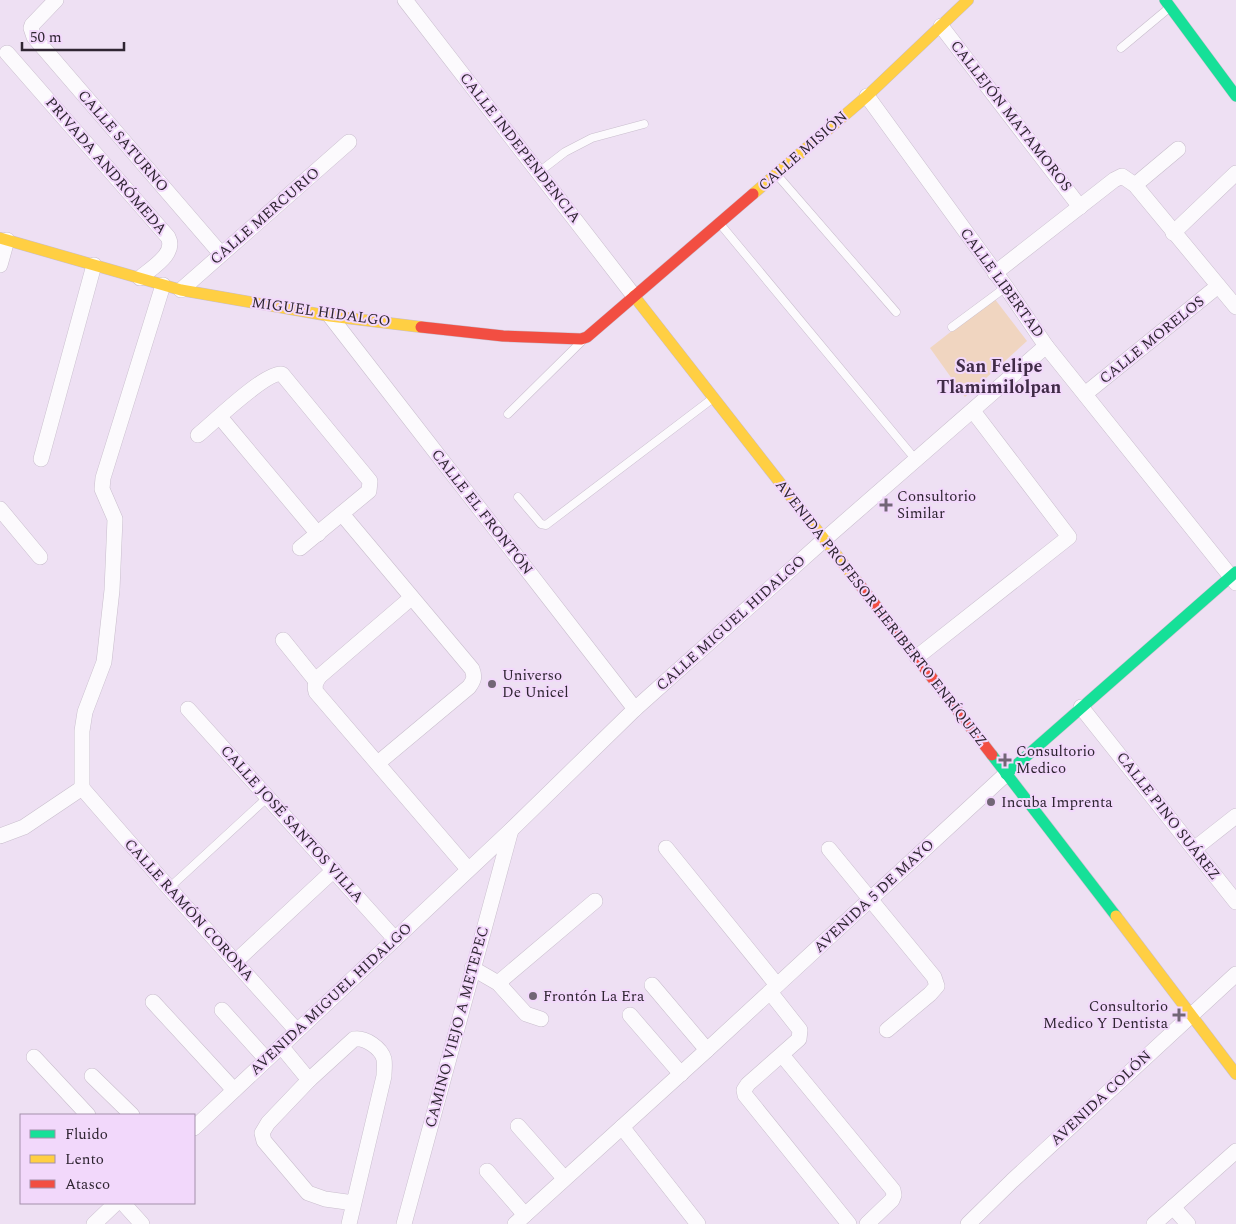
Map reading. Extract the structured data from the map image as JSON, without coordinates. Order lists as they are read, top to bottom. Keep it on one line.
{"streets":{"main road":["CALLE MISIÓN","MIGUEL HIDALGO","AVENIDA PROFESOR HERIBERTO ENRÍQUEZ","AVENIDA 5 DE MAYO"],"street":["CALLEJÓN MATAMOROS","CALLE SATURNO","CALLE INDEPENDENCIA","PRIVADA ANDRÓMEDA","CALLE MERCURIO","CALLE LIBERTAD","CALLE MORELOS","CALLE EL FRONTÓN","CALLE MIGUEL HIDALGO","CALLE PINO SUÁREZ","CALLE JOSÉ SANTOS VILLA","CALLE RAMÓN CORONA","AVENIDA MIGUEL HIDALGO","CAMINO VIEJO A METEPEC","AVENIDA COLÓN"]},"crossings":[["CALLEJÓN MATAMOROS","CALLE MISIÓN"],["CALLE SATURNO","CALLE MERCURIO"],["CALLE INDEPENDENCIA","CALLE MISIÓN"],["CALLE INDEPENDENCIA","AVENIDA PROFESOR HERIBERTO ENRÍQUEZ"],["CALLE MISIÓN","CALLE LIBERTAD"],["CALLE MISIÓN","AVENIDA PROFESOR HERIBERTO ENRÍQUEZ"],["PRIVADA ANDRÓMEDA","MIGUEL HIDALGO"],["CALLE MERCURIO","MIGUEL HIDALGO"],["CALLE LIBERTAD","CALLE MORELOS"],["CALLE LIBERTAD","CALLE MIGUEL HIDALGO"],["CALLE LIBERTAD","AVENIDA 5 DE MAYO"],["MIGUEL HIDALGO","CALLE EL FRONTÓN"],["CALLE EL FRONTÓN","CALLE MIGUEL HIDALGO"],["AVENIDA PROFESOR HERIBERTO ENRÍQUEZ","CALLE MIGUEL HIDALGO"],["AVENIDA PROFESOR HERIBERTO ENRÍQUEZ","AVENIDA 5 DE MAYO"],["AVENIDA PROFESOR HERIBERTO ENRÍQUEZ","AVENIDA COLÓN"],["CALLE MIGUEL HIDALGO","AVENIDA MIGUEL HIDALGO"],["CALLE MIGUEL HIDALGO","CAMINO VIEJO A METEPEC"],["CALLE PINO SUÁREZ","AVENIDA 5 DE MAYO"],["CALLE JOSÉ SANTOS VILLA","AVENIDA MIGUEL HIDALGO"],["CALLE RAMÓN CORONA","AVENIDA MIGUEL HIDALGO"]],"districts":["San Felipe Tlamimilolpan"],"places":{"health":["Consultorio Similar","Consultorio Medico","Consultorio Medico Y Dentista"],"other":["Universo De Unicel","Incuba Imprenta","Frontón La Era"]},"legend":["Fluido","Lento","Atasco"],"scale_bar":"50 m"}
